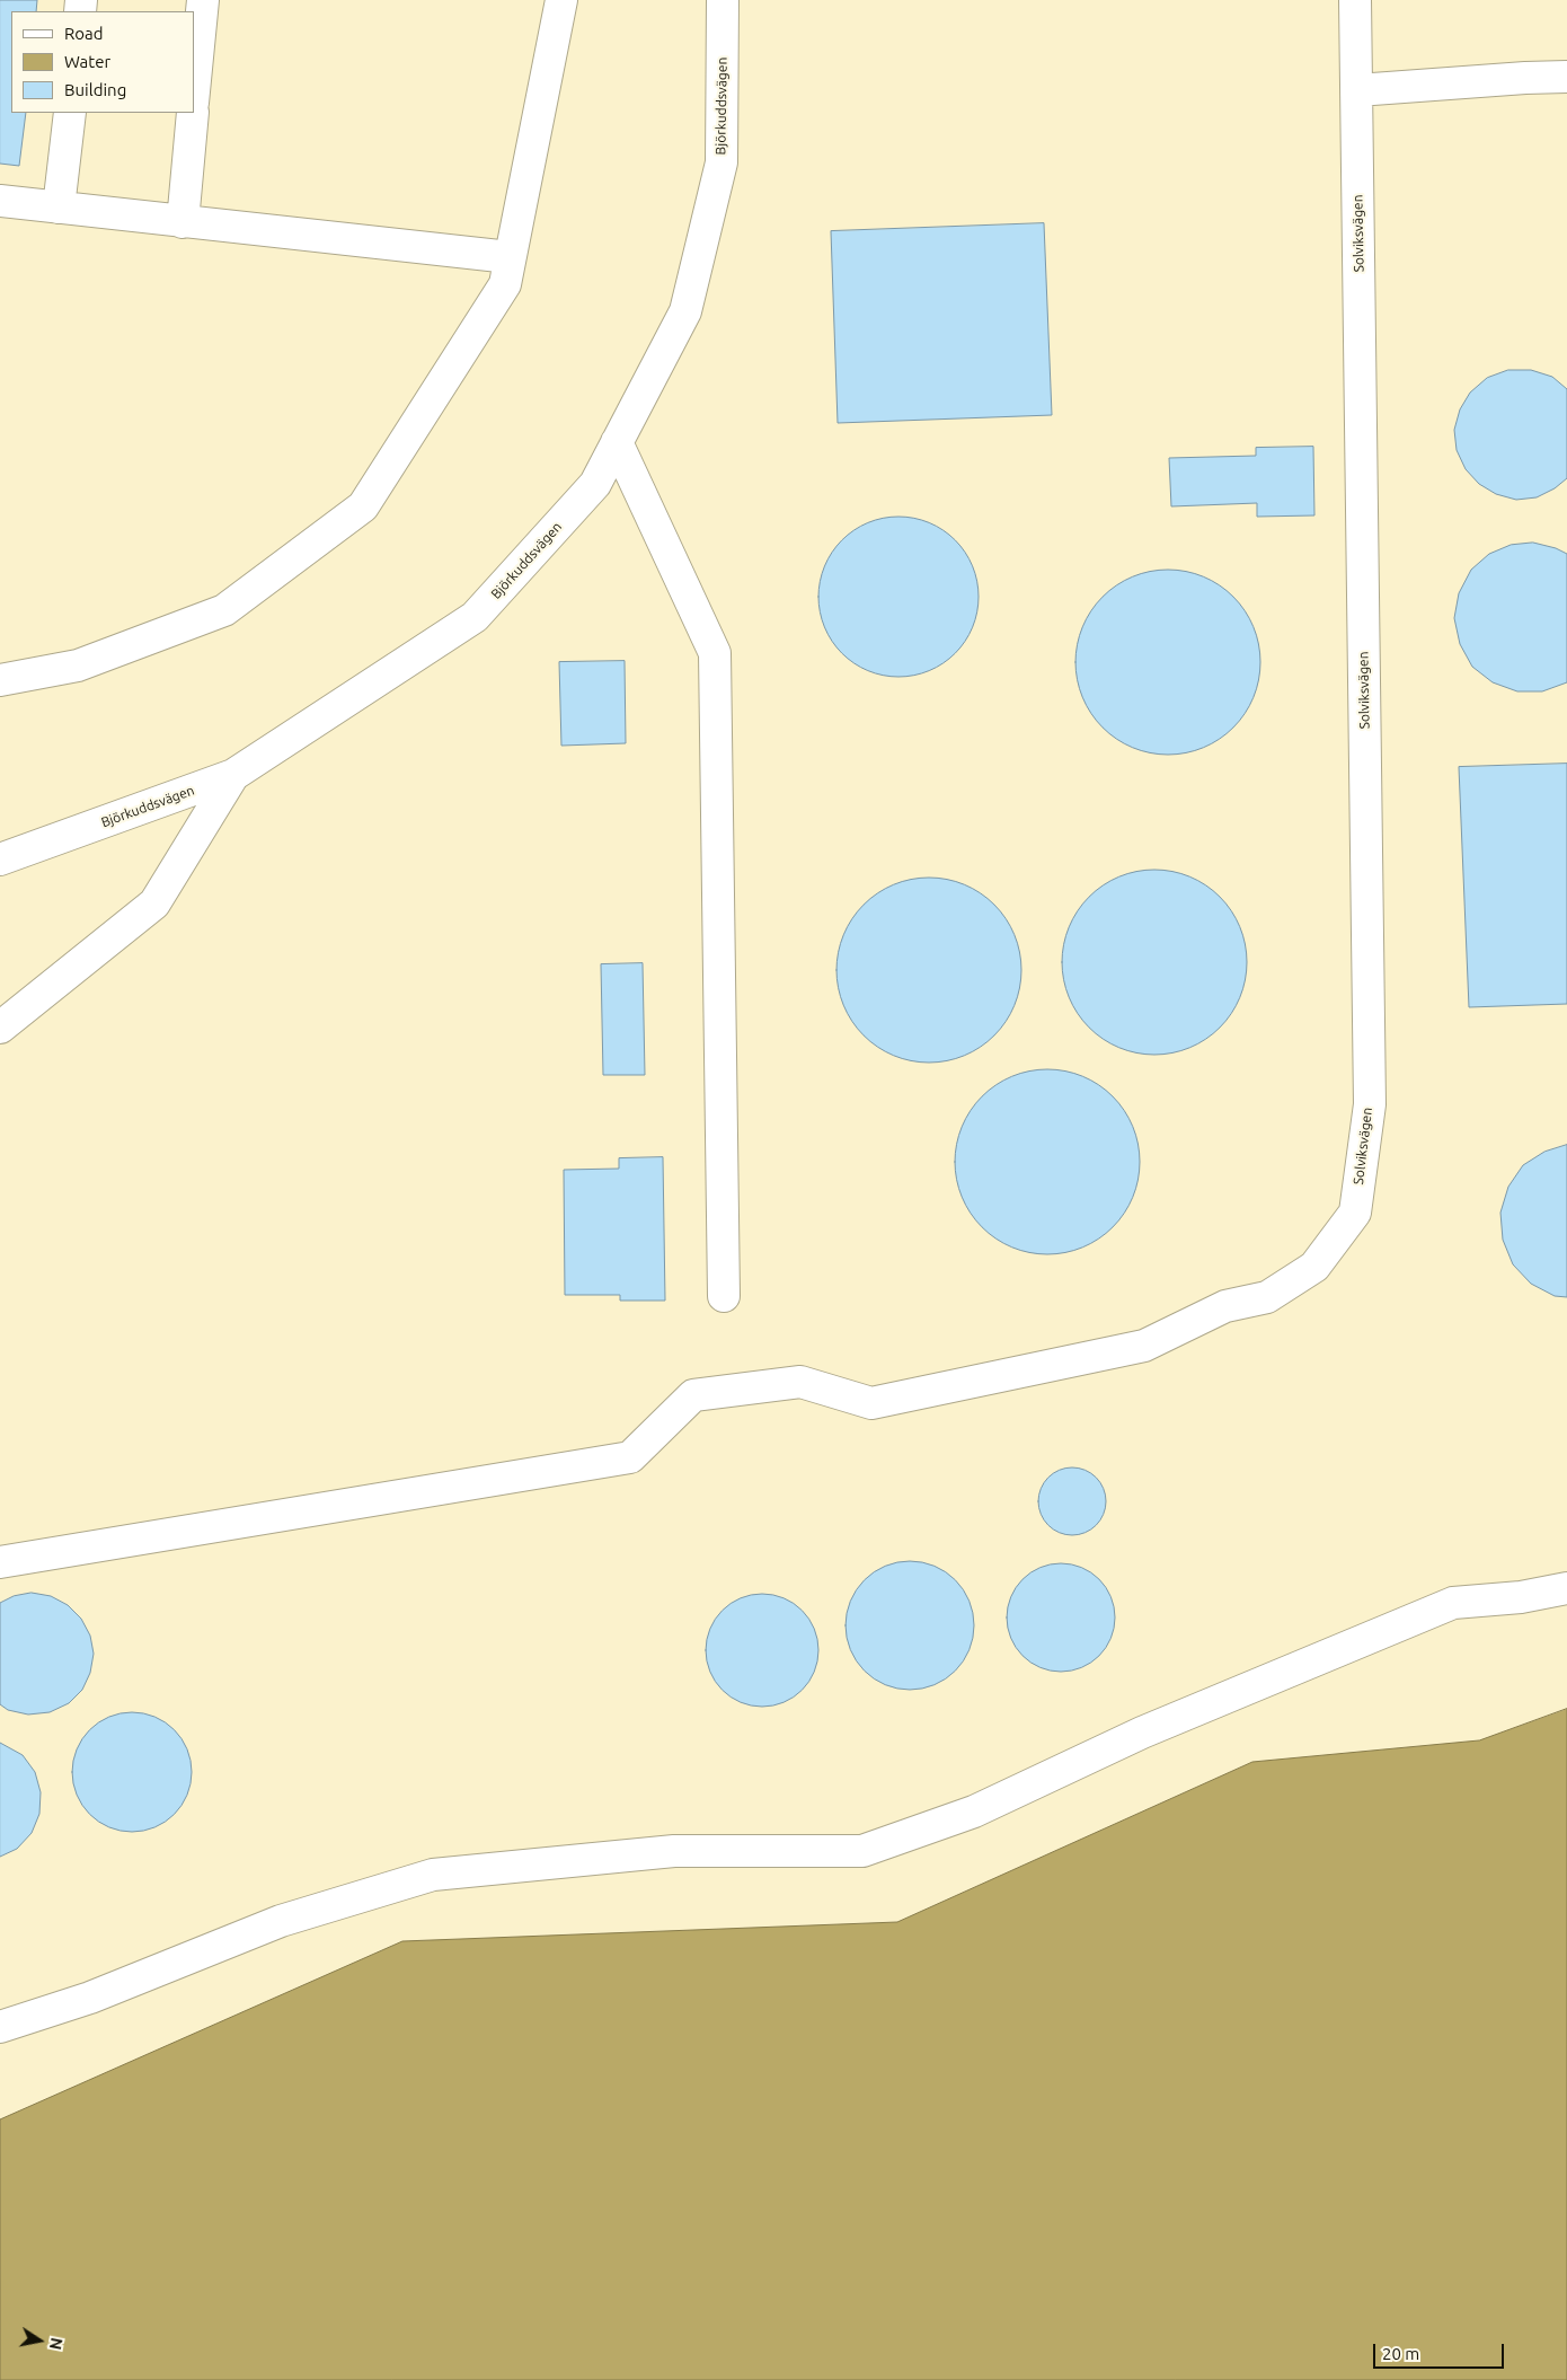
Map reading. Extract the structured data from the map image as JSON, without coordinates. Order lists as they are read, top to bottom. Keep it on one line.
{"streets":{"street":["Björkuddsvägen","Solviksvägen"]},"legend":["Road","Water","Building"],"scale_bar":"20 m","north":"right"}
